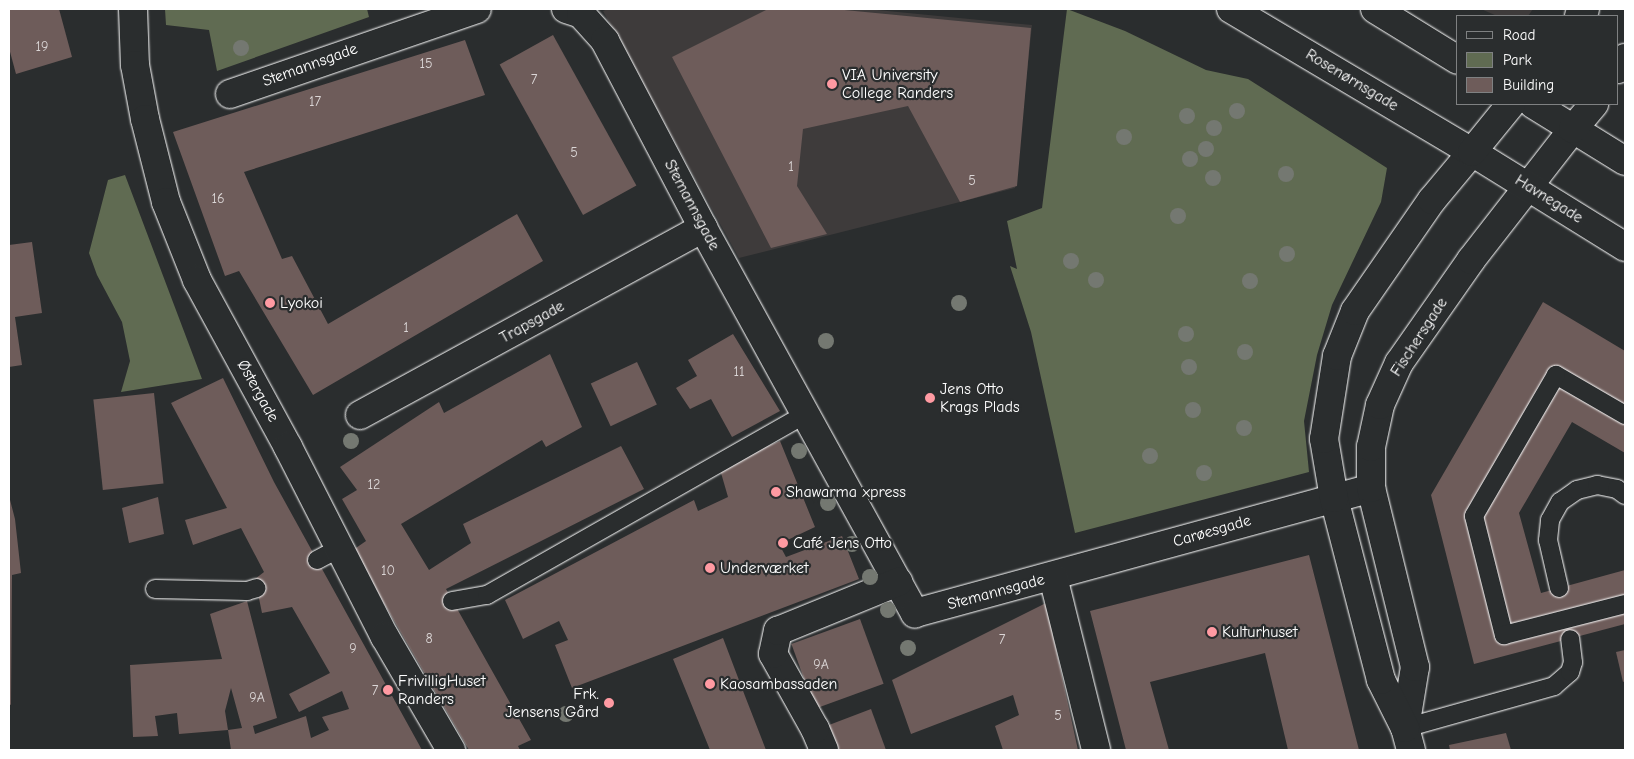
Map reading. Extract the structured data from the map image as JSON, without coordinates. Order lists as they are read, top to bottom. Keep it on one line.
{"streets":{"street":["Stemannsgade","Rosenørnsgade","Havnegade","Trapsgade","Fischersgade","Østergade","Carøesgade"]},"crossings":[["Stemannsgade","Trapsgade"],["Stemannsgade","Carøesgade"],["Rosenørnsgade","Havnegade"],["Havnegade","Fischersgade"],["Fischersgade","Carøesgade"]],"places":["VIA University College Randers","Lyokoi","Jens Otto Krags Plads","Shawarma xpress","Café Jens Otto","Underværket","Kulturhuset","Kaosambassaden","FrivilligHuset Randers","Frk. Jensens Gård"],"house_numbers":["19","15","7","17","5","1","5","16","1","11","12","10","8","7","9","9A","7","9A","5"],"legend":["Road","Park","Building"]}
